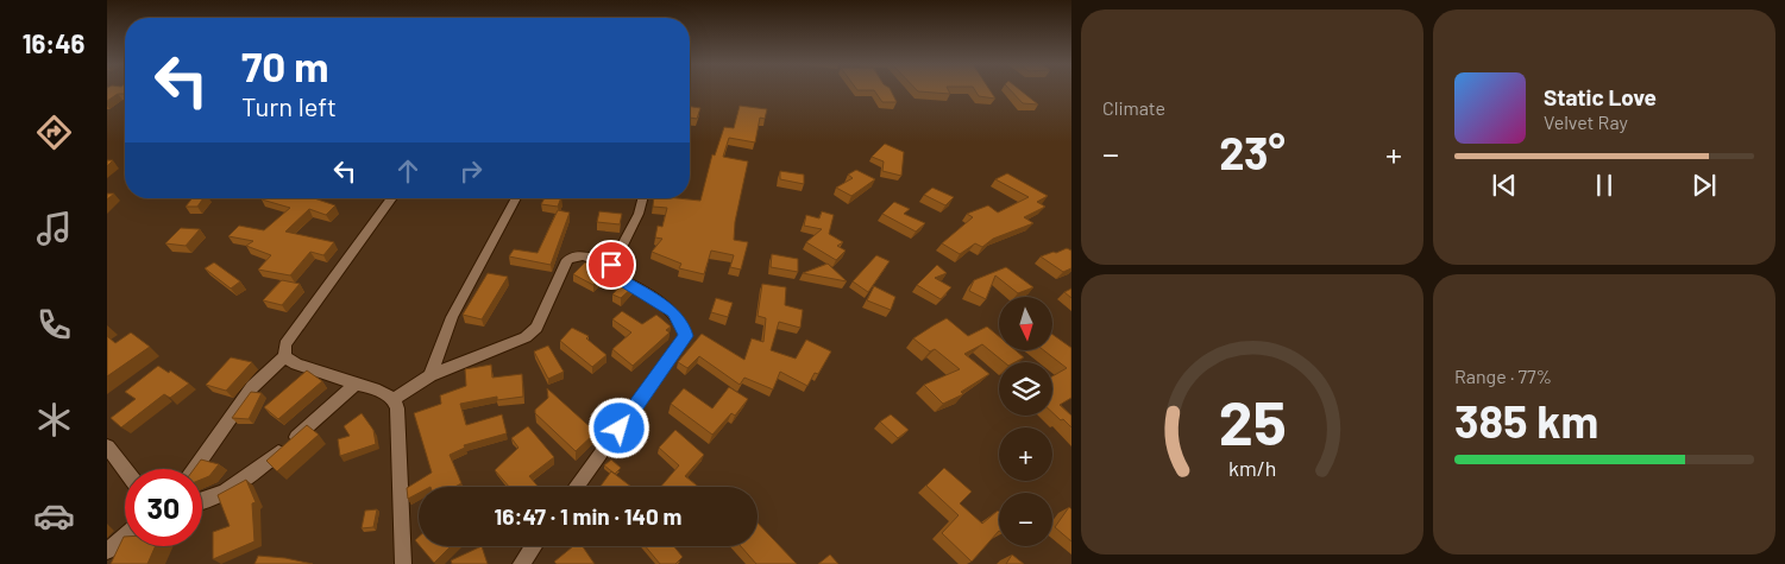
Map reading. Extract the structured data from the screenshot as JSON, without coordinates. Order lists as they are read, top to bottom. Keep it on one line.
{"north":"bottom","page":{"tabs":"16:46","tile":["Climate",["Range · 77%","385 km"]],"turn":["70 m","Turn left"],"song":["Static Love","Velvet Ray"],"heat":["−","23°","+"],"map_buttons":["+","−"],"limit":"30","trip":"16:47 · 1 min · 140 m","gauge":["25","km/h"]}}
